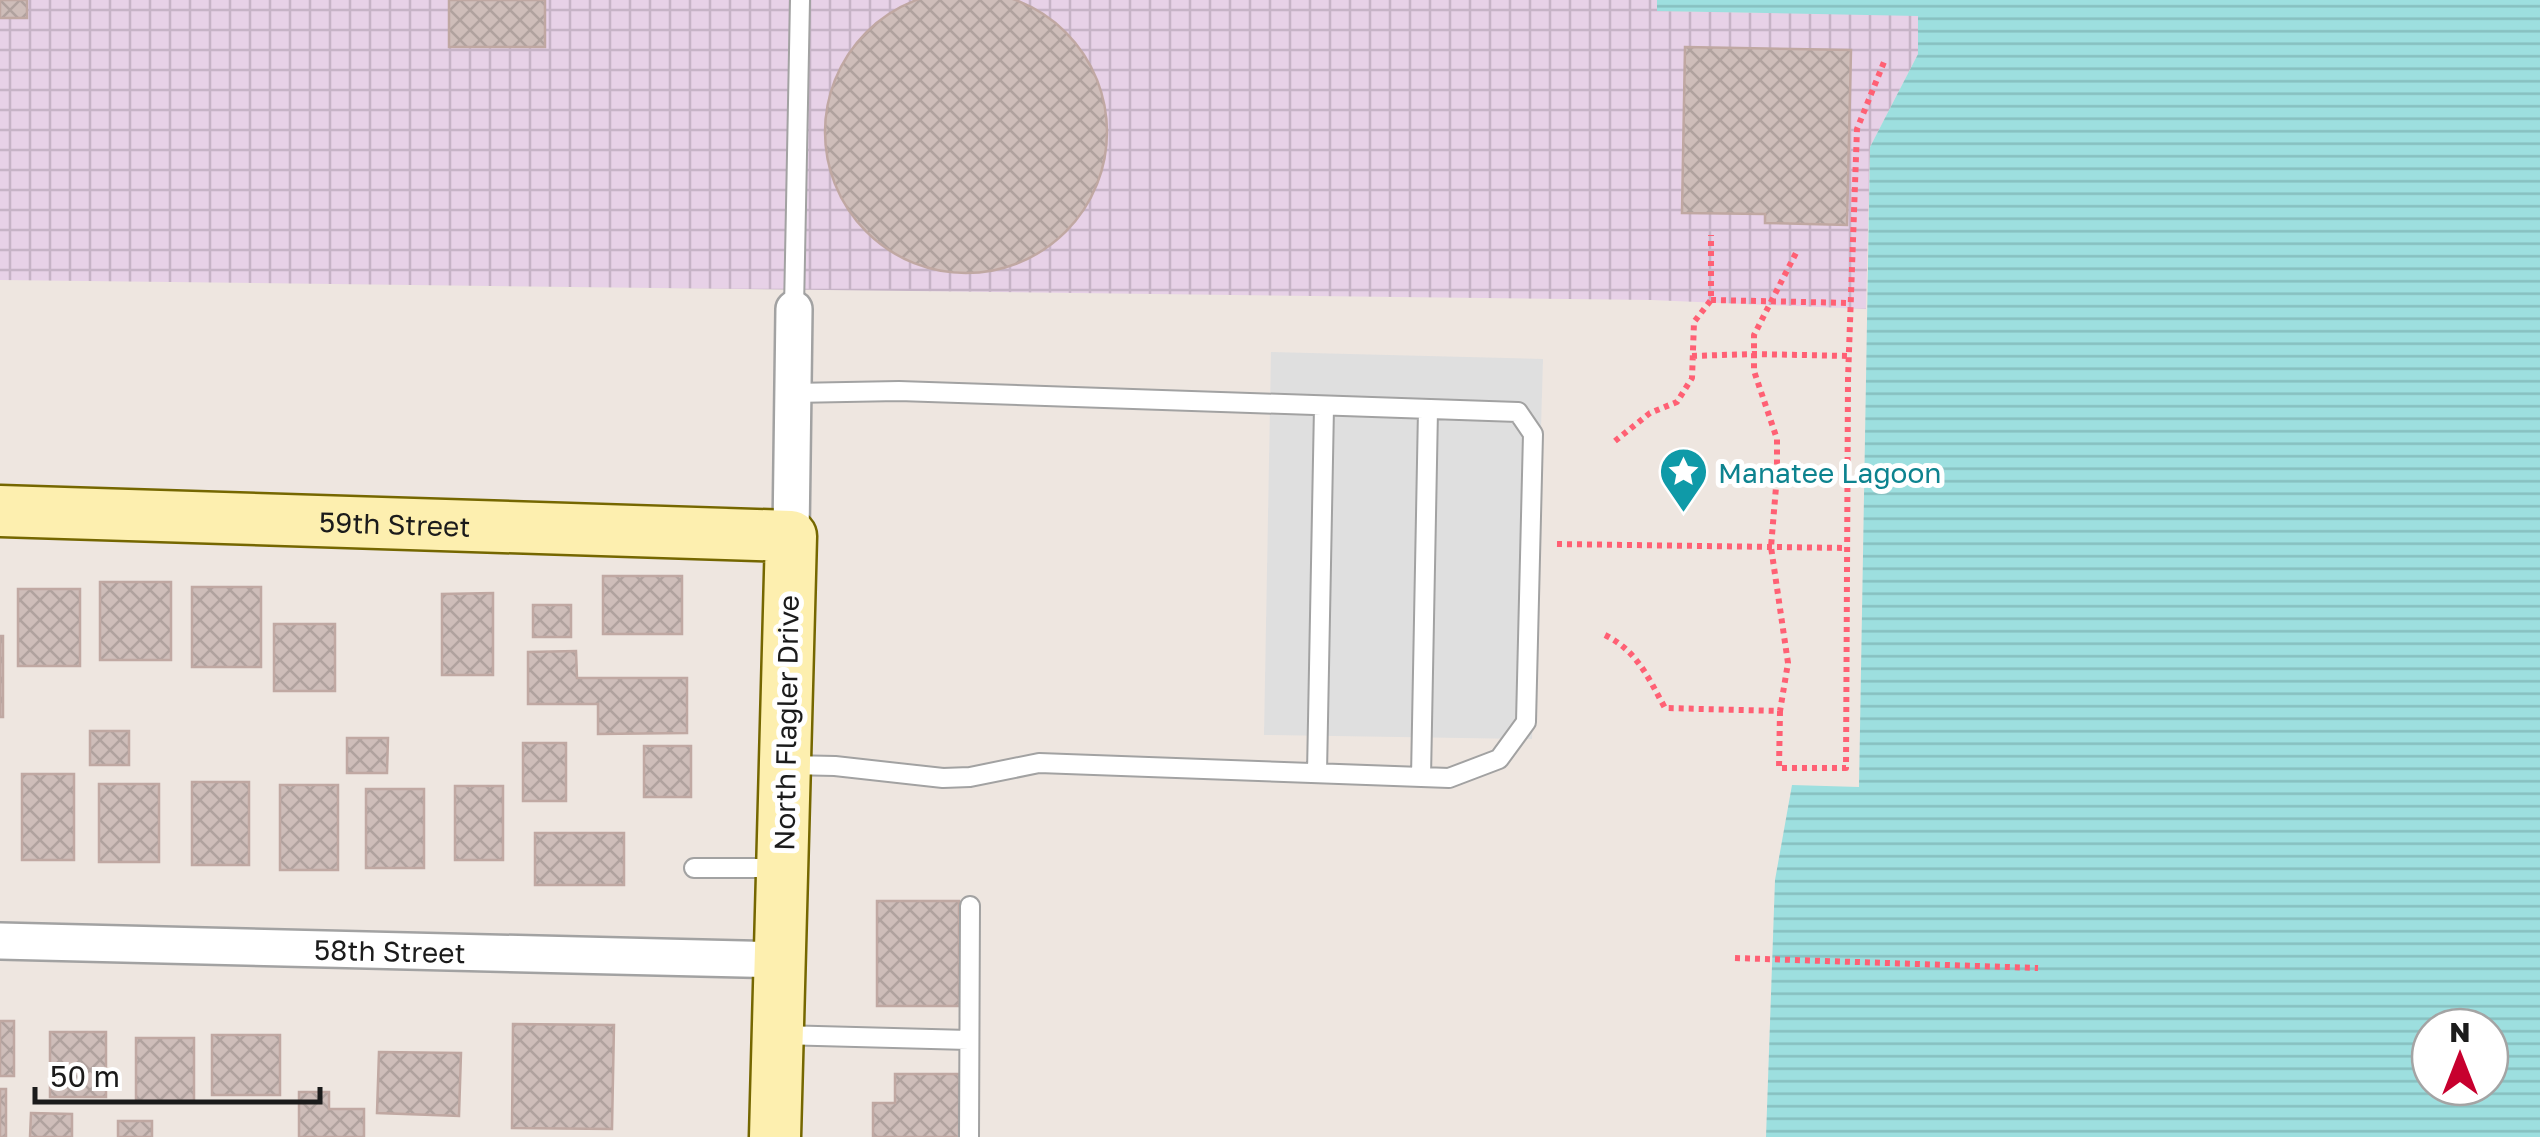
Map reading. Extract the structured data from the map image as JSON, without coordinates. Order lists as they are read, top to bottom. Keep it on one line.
{"streets":{"street":["59th Street","North Flagler Drive","58th Street"]},"crossings":[["59th Street","North Flagler Drive"],["North Flagler Drive","58th Street"]],"places":{"place":["Manatee Lagoon"]},"scale_bar":"50 m","north":"top"}
